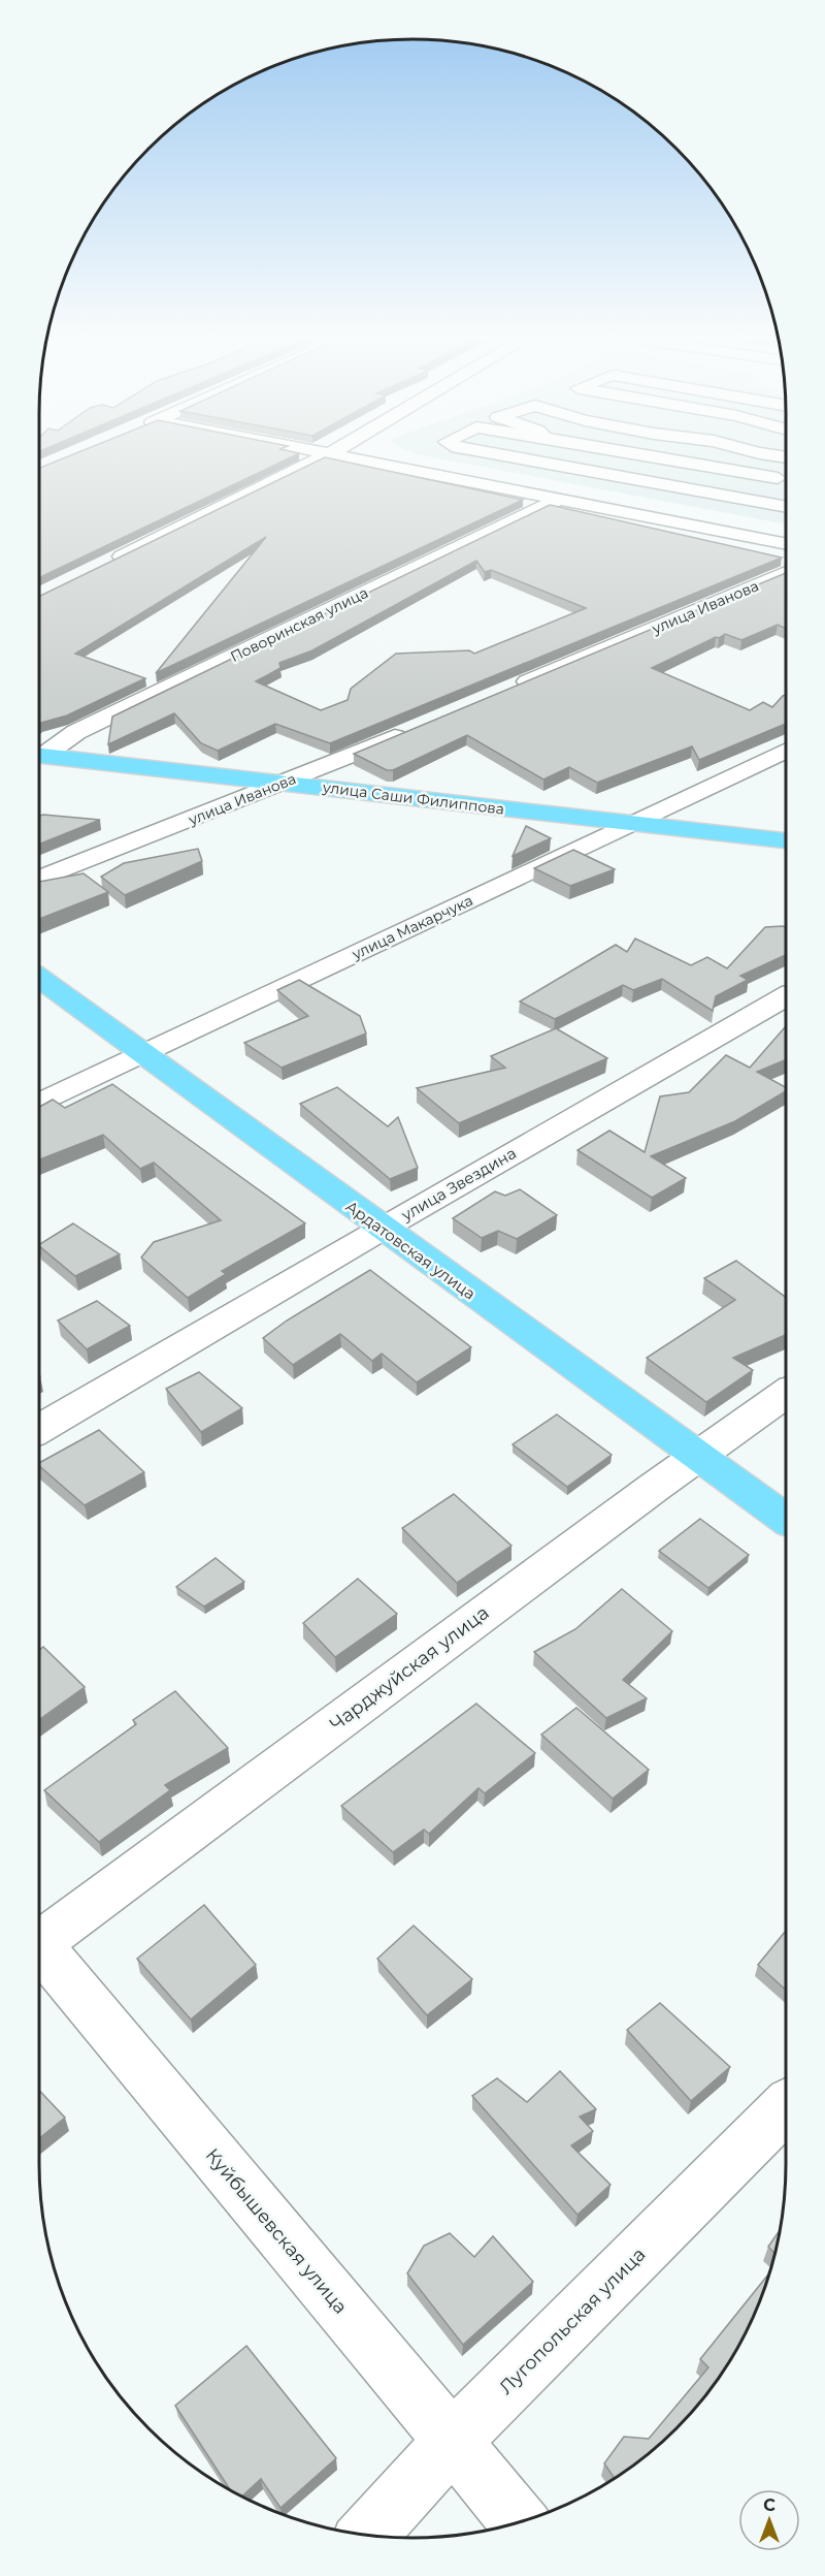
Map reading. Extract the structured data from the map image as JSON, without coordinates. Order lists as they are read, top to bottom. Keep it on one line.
{"streets":{"highway":["улица Саши Филиппова","Ардатовская улица"],"street":["улица Иванова","Поворинская улица","улица Макарчука","улица Звездина","Чарджуйская улица","Куйбышевская улица","Лугопольская улица"]},"crossings":[["улица Иванова","улица Саши Филиппова"],["улица Саши Филиппова","улица Макарчука"],["улица Макарчука","Ардатовская улица"],["улица Звездина","Ардатовская улица"],["Ардатовская улица","Чарджуйская улица"],["Куйбышевская улица","Лугопольская улица"]],"north":"top"}
